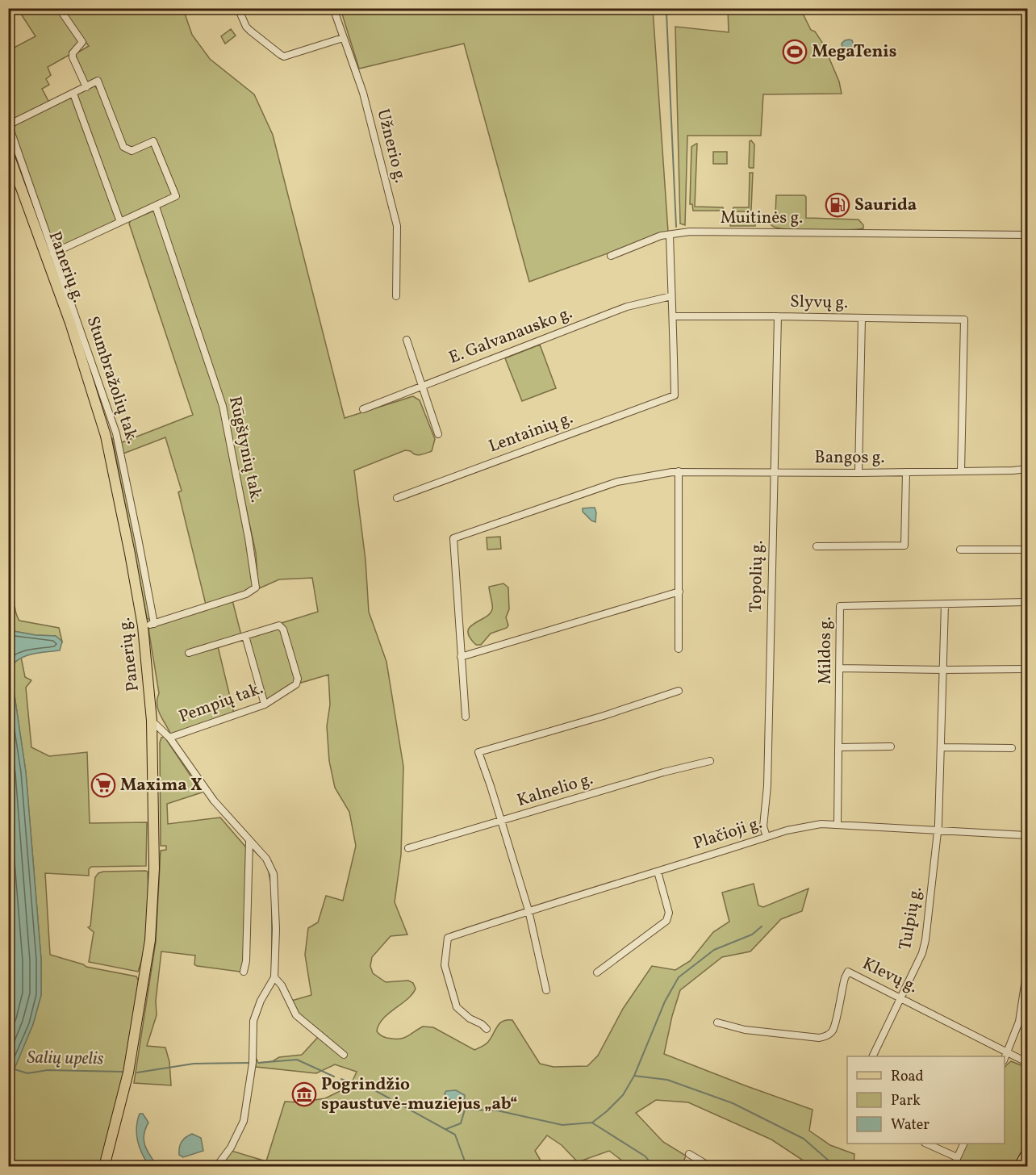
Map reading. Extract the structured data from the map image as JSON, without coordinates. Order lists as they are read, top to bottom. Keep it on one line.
{"streets":{"main road":["Panerių g."],"street":["Užnerio g.","Muitinės g.","Slyvų g.","E. Galvanausko g.","Stumbražolių tak.","Lentainių g.","Rūgštynių tak.","Bangos g.","Topolių g.","Mildos g.","Pempių tak.","Kalnelio g.","Plačioji g.","Tulpių g.","Klevų g."]},"crossings":[["Panerių g.","Stumbražolių tak."],["Panerių g.","Rūgštynių tak."],["Slyvų g.","Lentainių g."],["Slyvų g.","Bangos g."],["Slyvų g.","Topolių g."],["Stumbražolių tak.","Rūgštynių tak."],["Bangos g.","Topolių g."],["Topolių g.","Plačioji g."],["Mildos g.","Plačioji g."],["Mildos g.","Tulpių g."],["Plačioji g.","Tulpių g."],["Tulpių g.","Klevų g."]],"water":["Salių upelis"],"places":{"sports":["MegaTenis"],"fuel station":["Saurida"],"supermarket":["Maxima X"],"museum":["Pogrindžio spaustuvė-muziejus „ab“"]},"legend":["Road","Park","Water"]}
